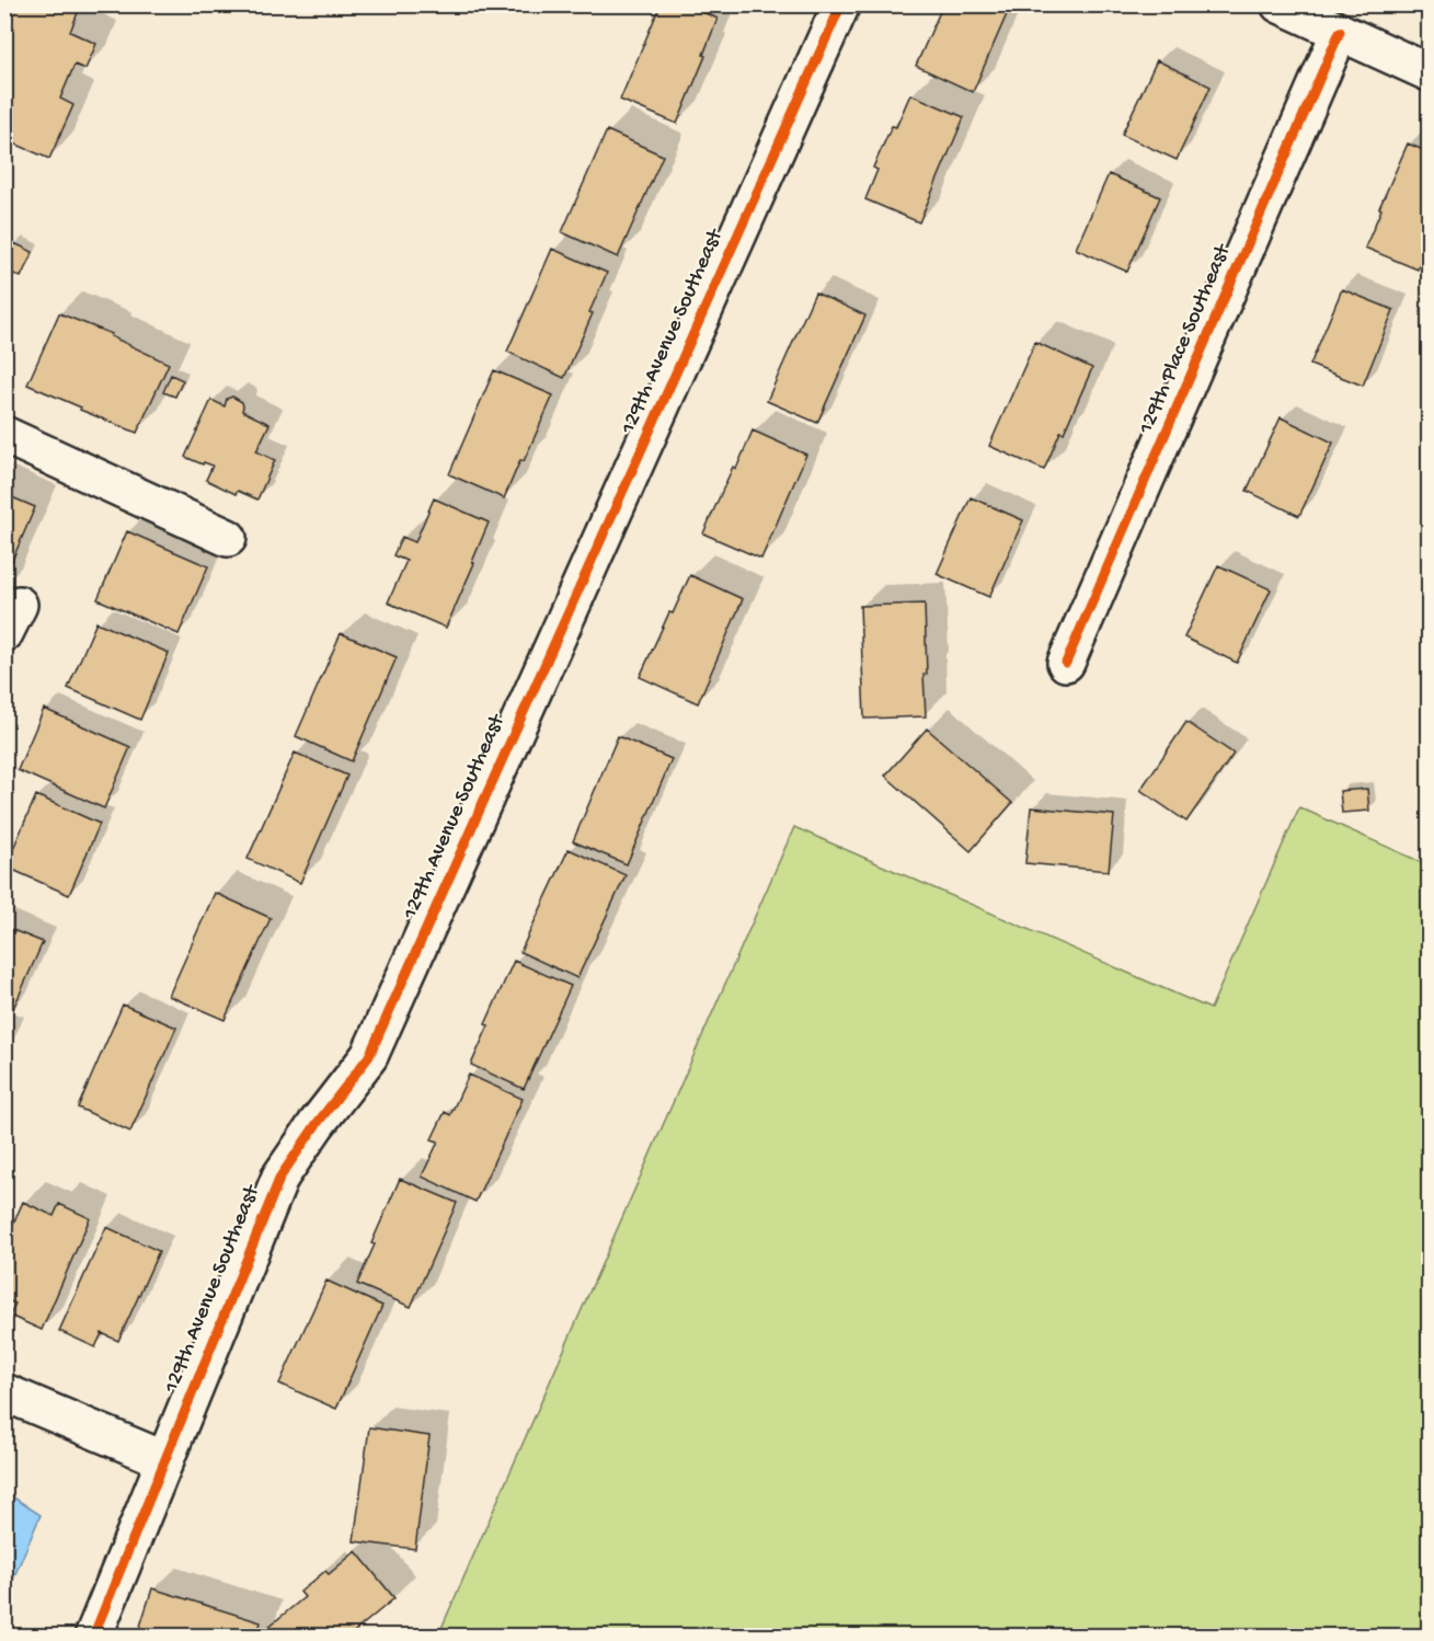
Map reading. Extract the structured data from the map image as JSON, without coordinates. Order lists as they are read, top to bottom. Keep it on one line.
{"streets":{"street":["129th Avenue Southeast","129th Place Southeast"]}}
